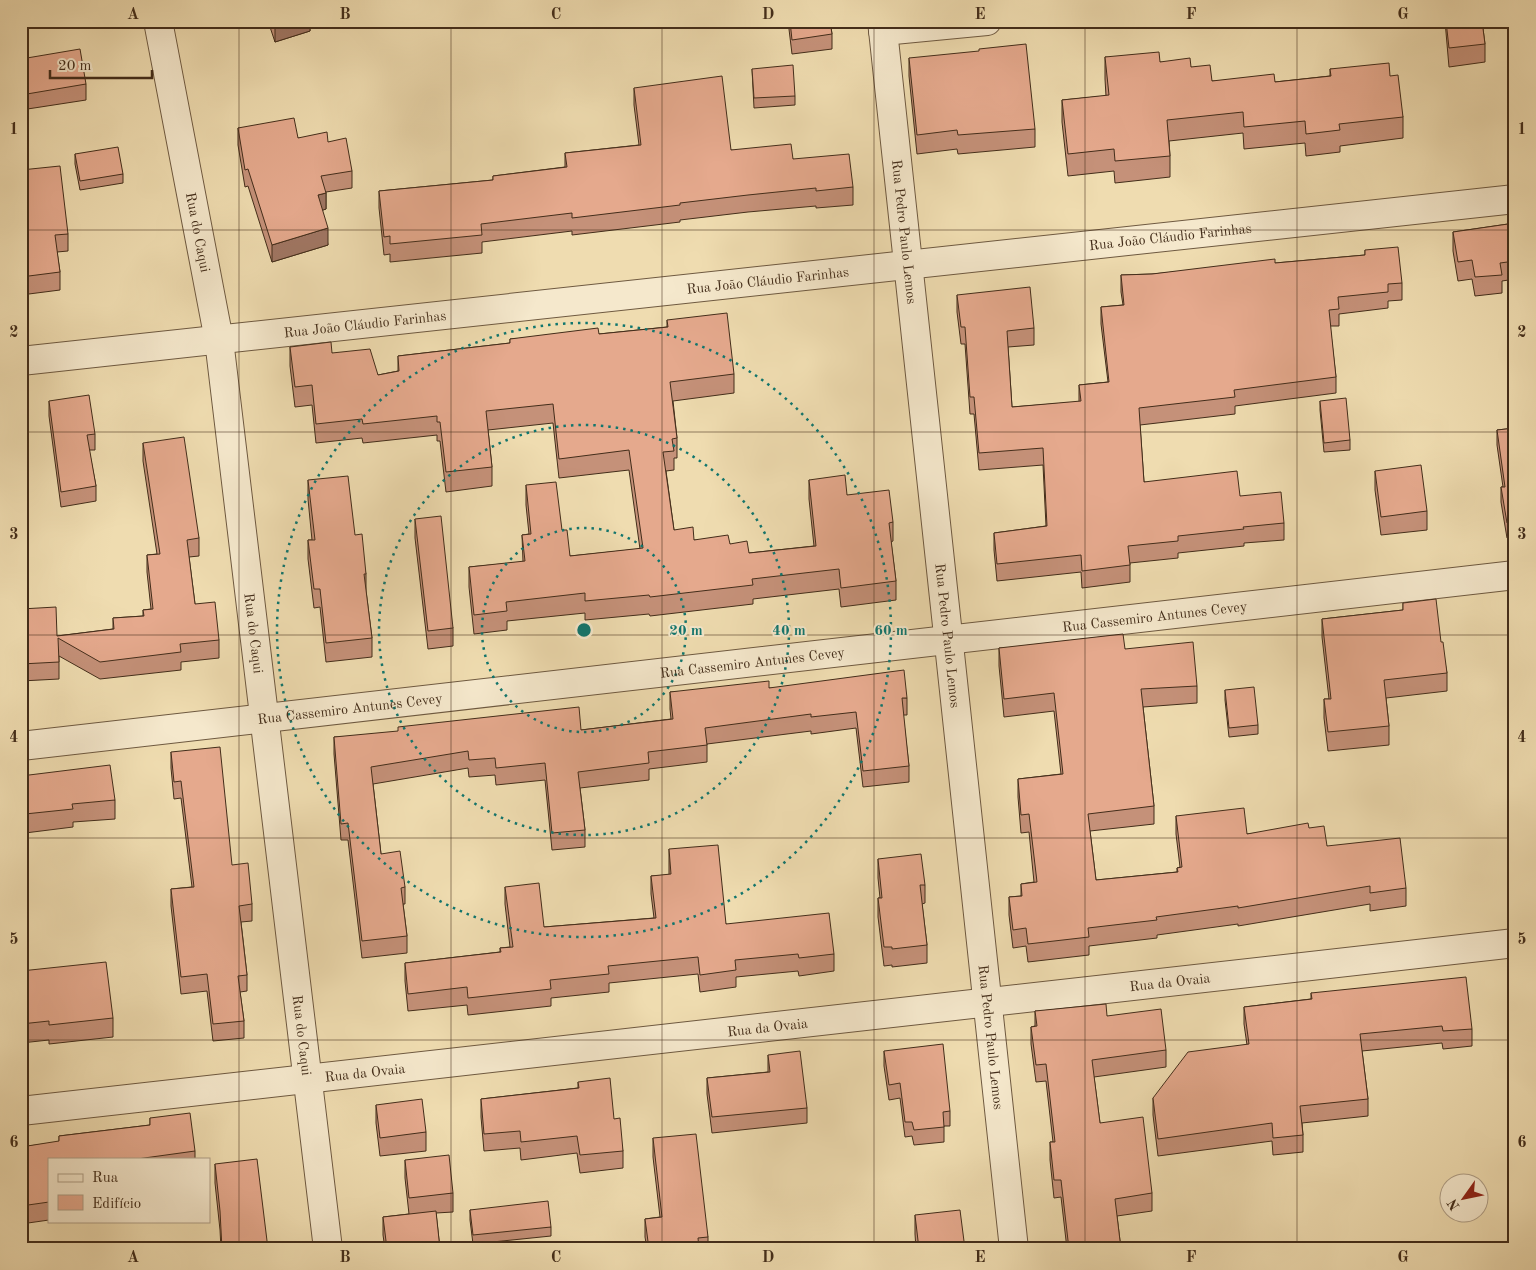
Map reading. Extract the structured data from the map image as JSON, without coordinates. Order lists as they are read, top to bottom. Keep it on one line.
{"streets":{"street":["Rua do Caqui","Rua Pedro Paulo Lemos","Rua João Cláudio Farinhas","Rua Cassemiro Antunes Cevey","Rua da Ovaia"]},"crossings":[["Rua do Caqui","Rua João Cláudio Farinhas"],["Rua do Caqui","Rua Cassemiro Antunes Cevey"],["Rua do Caqui","Rua da Ovaia"],["Rua Pedro Paulo Lemos","Rua João Cláudio Farinhas"],["Rua Pedro Paulo Lemos","Rua Cassemiro Antunes Cevey"],["Rua Pedro Paulo Lemos","Rua da Ovaia"]],"legend":["Rua","Edifício"],"scale_bar":"20 m","north":"bottom left","grid":{"columns":["A","B","C","D","E","F","G"],"rows":["1","2","3","4","5","6"]},"rings":["20 m","40 m","60 m"]}
